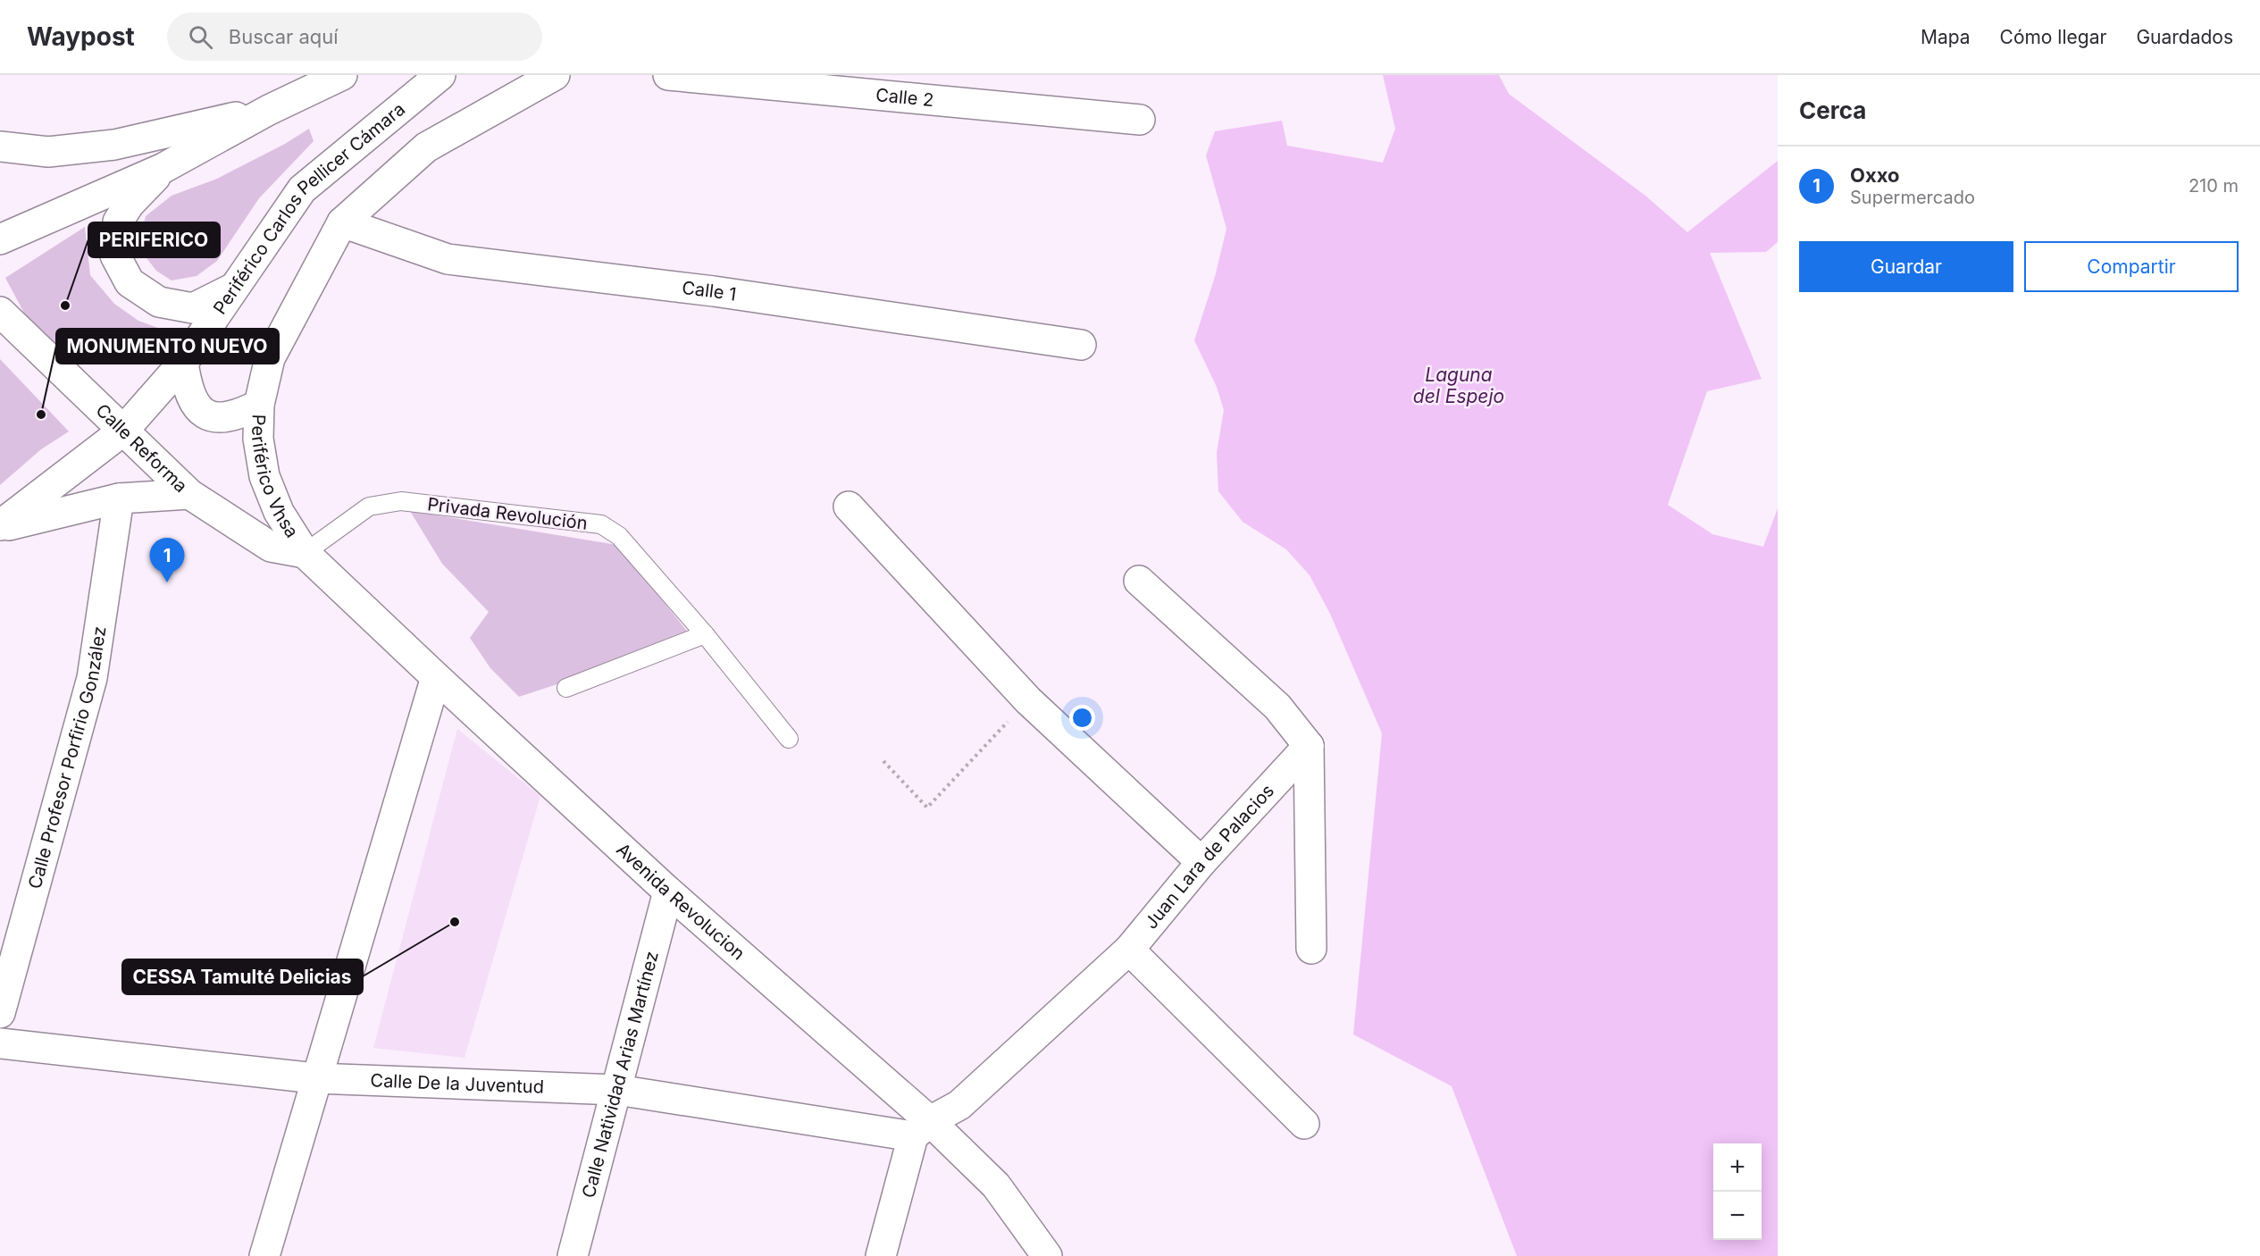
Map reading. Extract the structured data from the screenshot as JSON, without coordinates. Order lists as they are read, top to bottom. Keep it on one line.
{"streets":{"street":["Calle 2","Periférico Carlos Pellicer Cámara","Calle 1","Calle Reforma","Periférico Vhsa","Calle Profesor Porfirio González","Juan Lara de Palacios","Avenida Revolucion","Calle Natividad Arias Martínez","Calle De la Juventud"],"lane":["Privada Revolución"]},"crossings":[["Periférico Carlos Pellicer Cámara","Calle Reforma"],["Calle 1","Periférico Vhsa"],["Calle Reforma","Periférico Vhsa"],["Calle Reforma","Privada Revolución"],["Calle Reforma","Avenida Revolucion"],["Periférico Vhsa","Privada Revolución"],["Periférico Vhsa","Avenida Revolucion"],["Privada Revolución","Avenida Revolucion"],["Juan Lara de Palacios","Avenida Revolucion"],["Juan Lara de Palacios","Calle De la Juventud"],["Avenida Revolucion","Calle Natividad Arias Martínez"],["Avenida Revolucion","Calle De la Juventud"],["Calle Natividad Arias Martínez","Calle De la Juventud"]],"water":["Laguna del Espejo"],"places":["PERIFERICO","MONUMENTO NUEVO","CESSA Tamulté Delicias"],"page":{"header":"Waypost","search":"Buscar aquí","nav":["Mapa","Cómo llegar","Guardados"],"heading":"Cerca","list":[{"mark":"1","name":"Oxxo","note":"Supermercado","value":"210 m"}],"buttons":["Guardar","Compartir"],"pins":"1","map_buttons":["+","−"]}}
